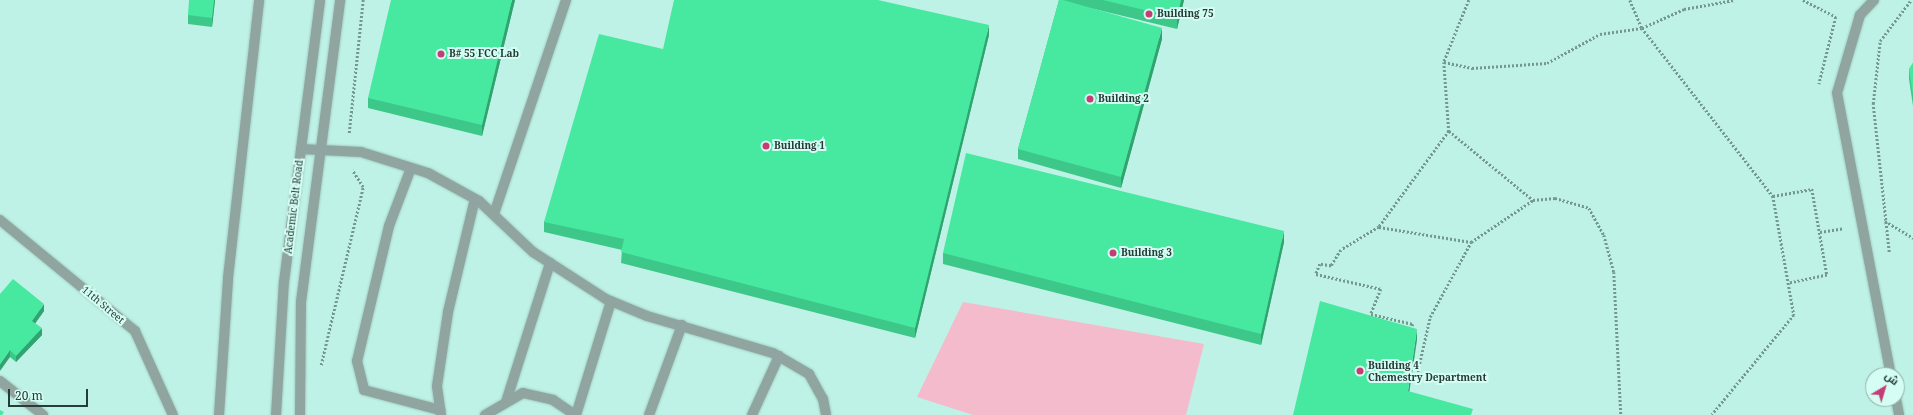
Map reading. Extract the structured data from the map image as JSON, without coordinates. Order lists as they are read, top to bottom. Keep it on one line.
{"streets":{"street":["Academic Belt Road","11th Street"]},"places":["Building 75","B# 55 FCC Lab","Building 2","Building 1","Building 3","Building 4 Chemestry Department"],"scale_bar":"20 m","north":"top right"}
